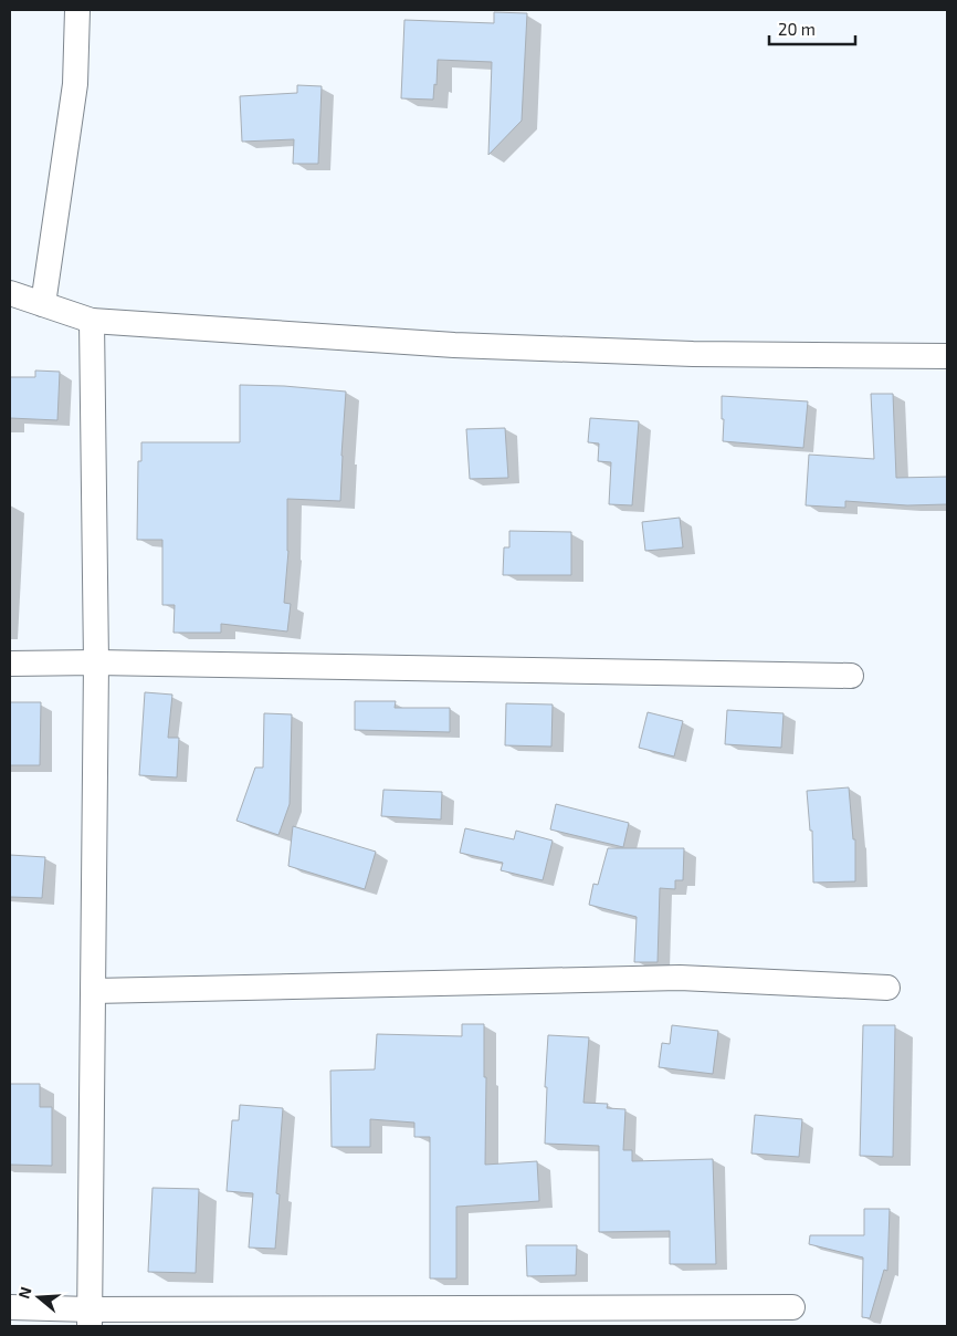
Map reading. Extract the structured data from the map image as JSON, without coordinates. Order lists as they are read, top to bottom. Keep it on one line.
{"scale_bar":"20 m","north":"left"}
